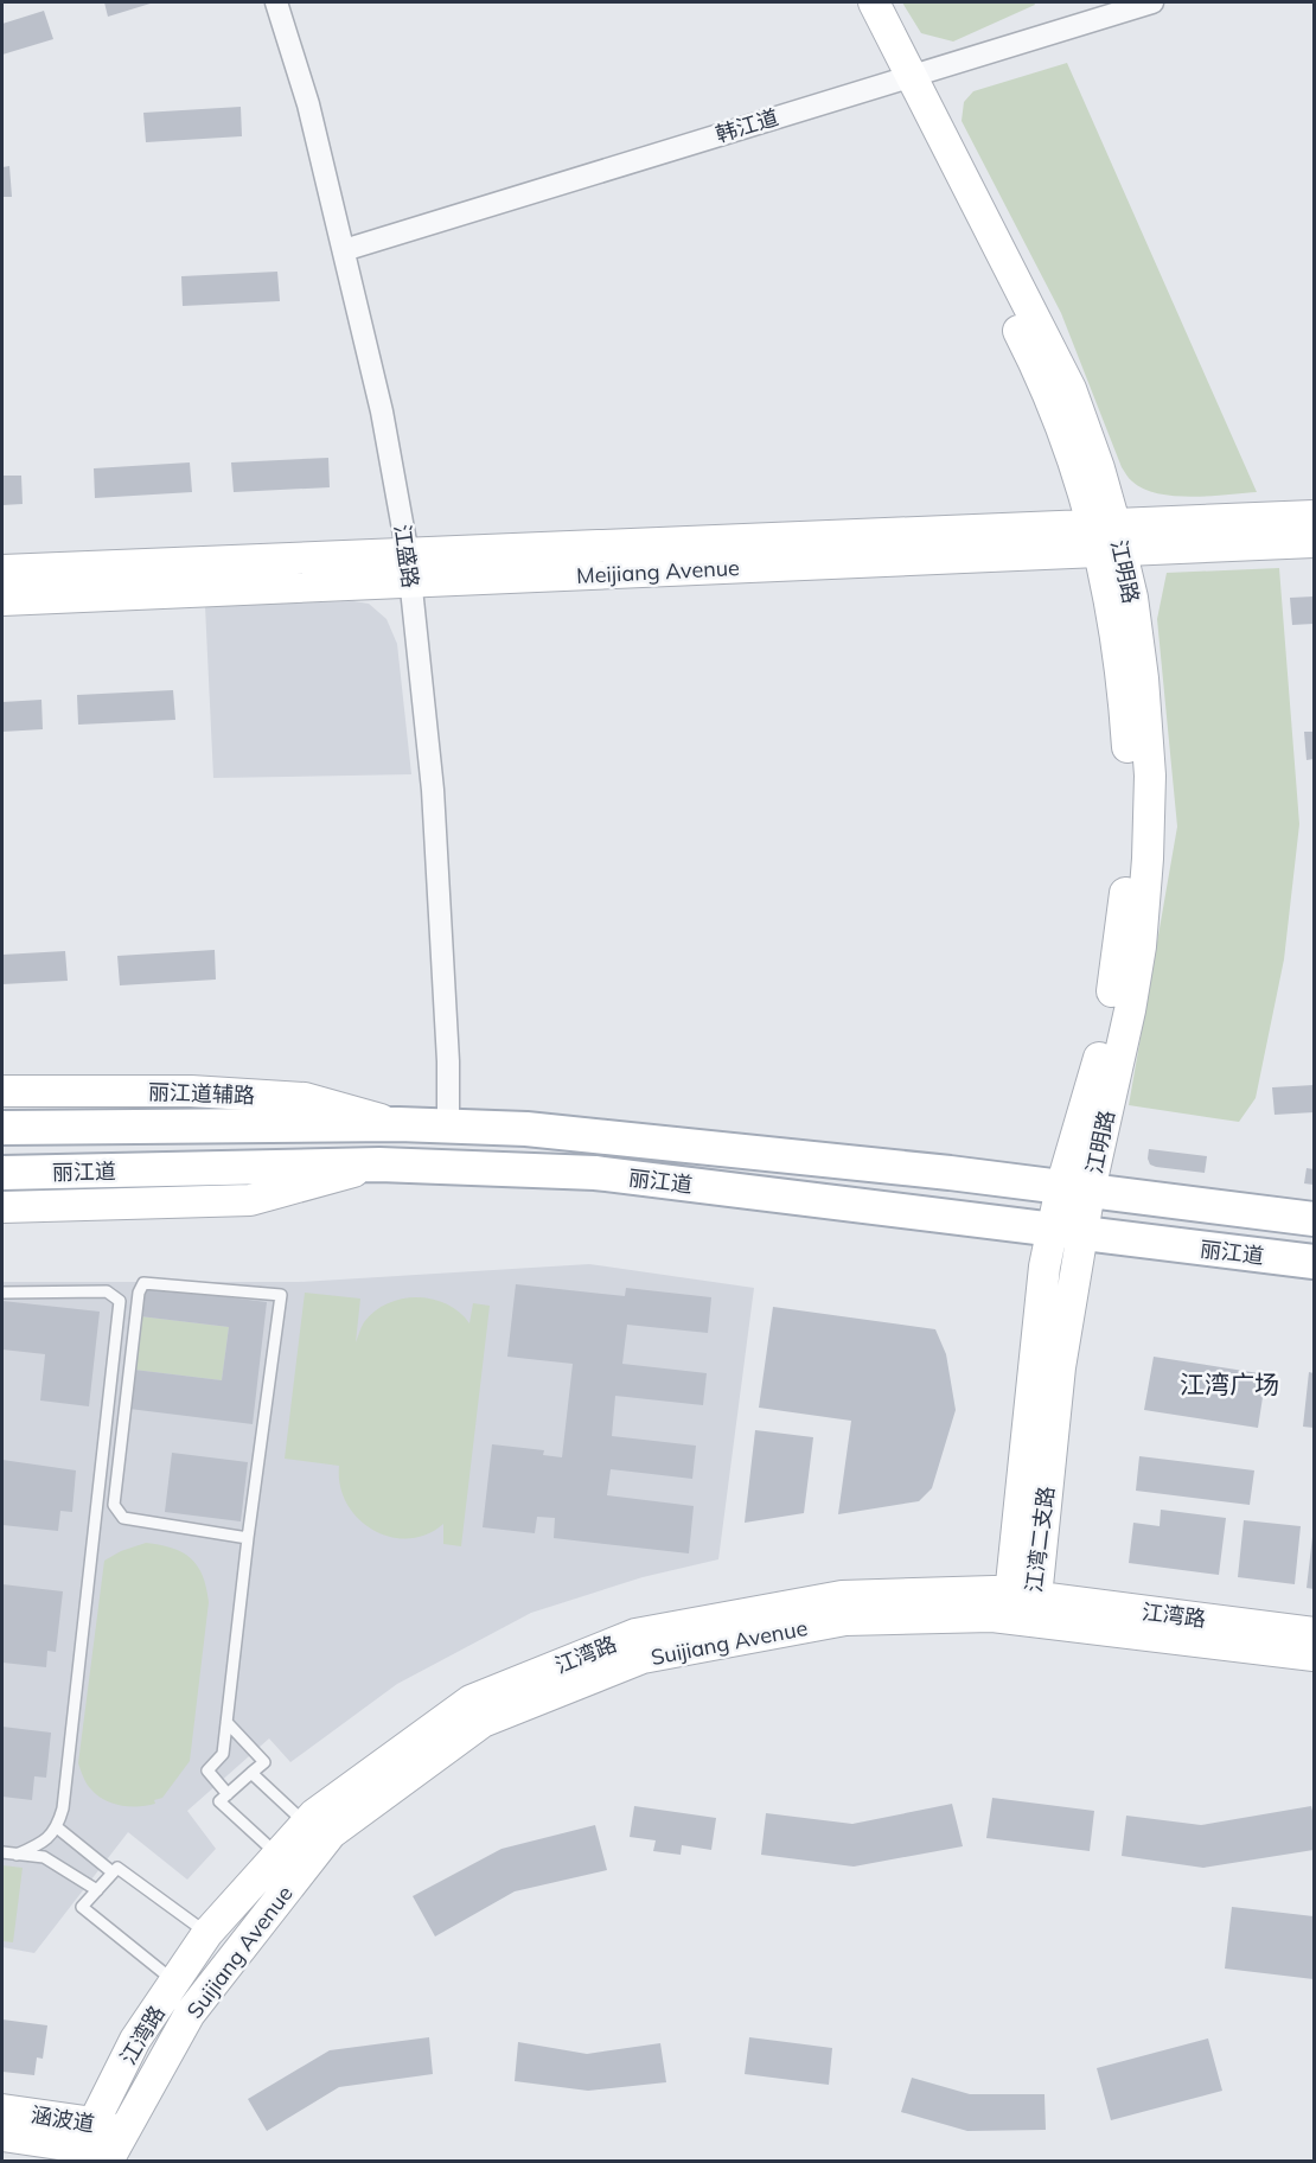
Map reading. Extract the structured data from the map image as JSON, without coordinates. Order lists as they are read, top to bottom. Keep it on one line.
{"streets":{"main road":["丽江道"],"street":["韩江道","江盛路","Meijiang Avenue","江明路","丽江道辅路","江湾二支路","江湾路","Suijiang Avenue","涵波道"]},"crossings":[["韩江道","江盛路"],["韩江道","江明路"],["江盛路","Meijiang Avenue"],["江盛路","丽江道"],["Meijiang Avenue","江明路"],["江明路","丽江道"],["江明路","江湾二支路"],["丽江道辅路","丽江道"],["丽江道","江湾二支路"],["江湾二支路","江湾路"],["江湾二支路","Suijiang Avenue"],["江湾路","Suijiang Avenue"],["江湾路","涵波道"],["Suijiang Avenue","涵波道"]],"districts":["江湾广场"]}
